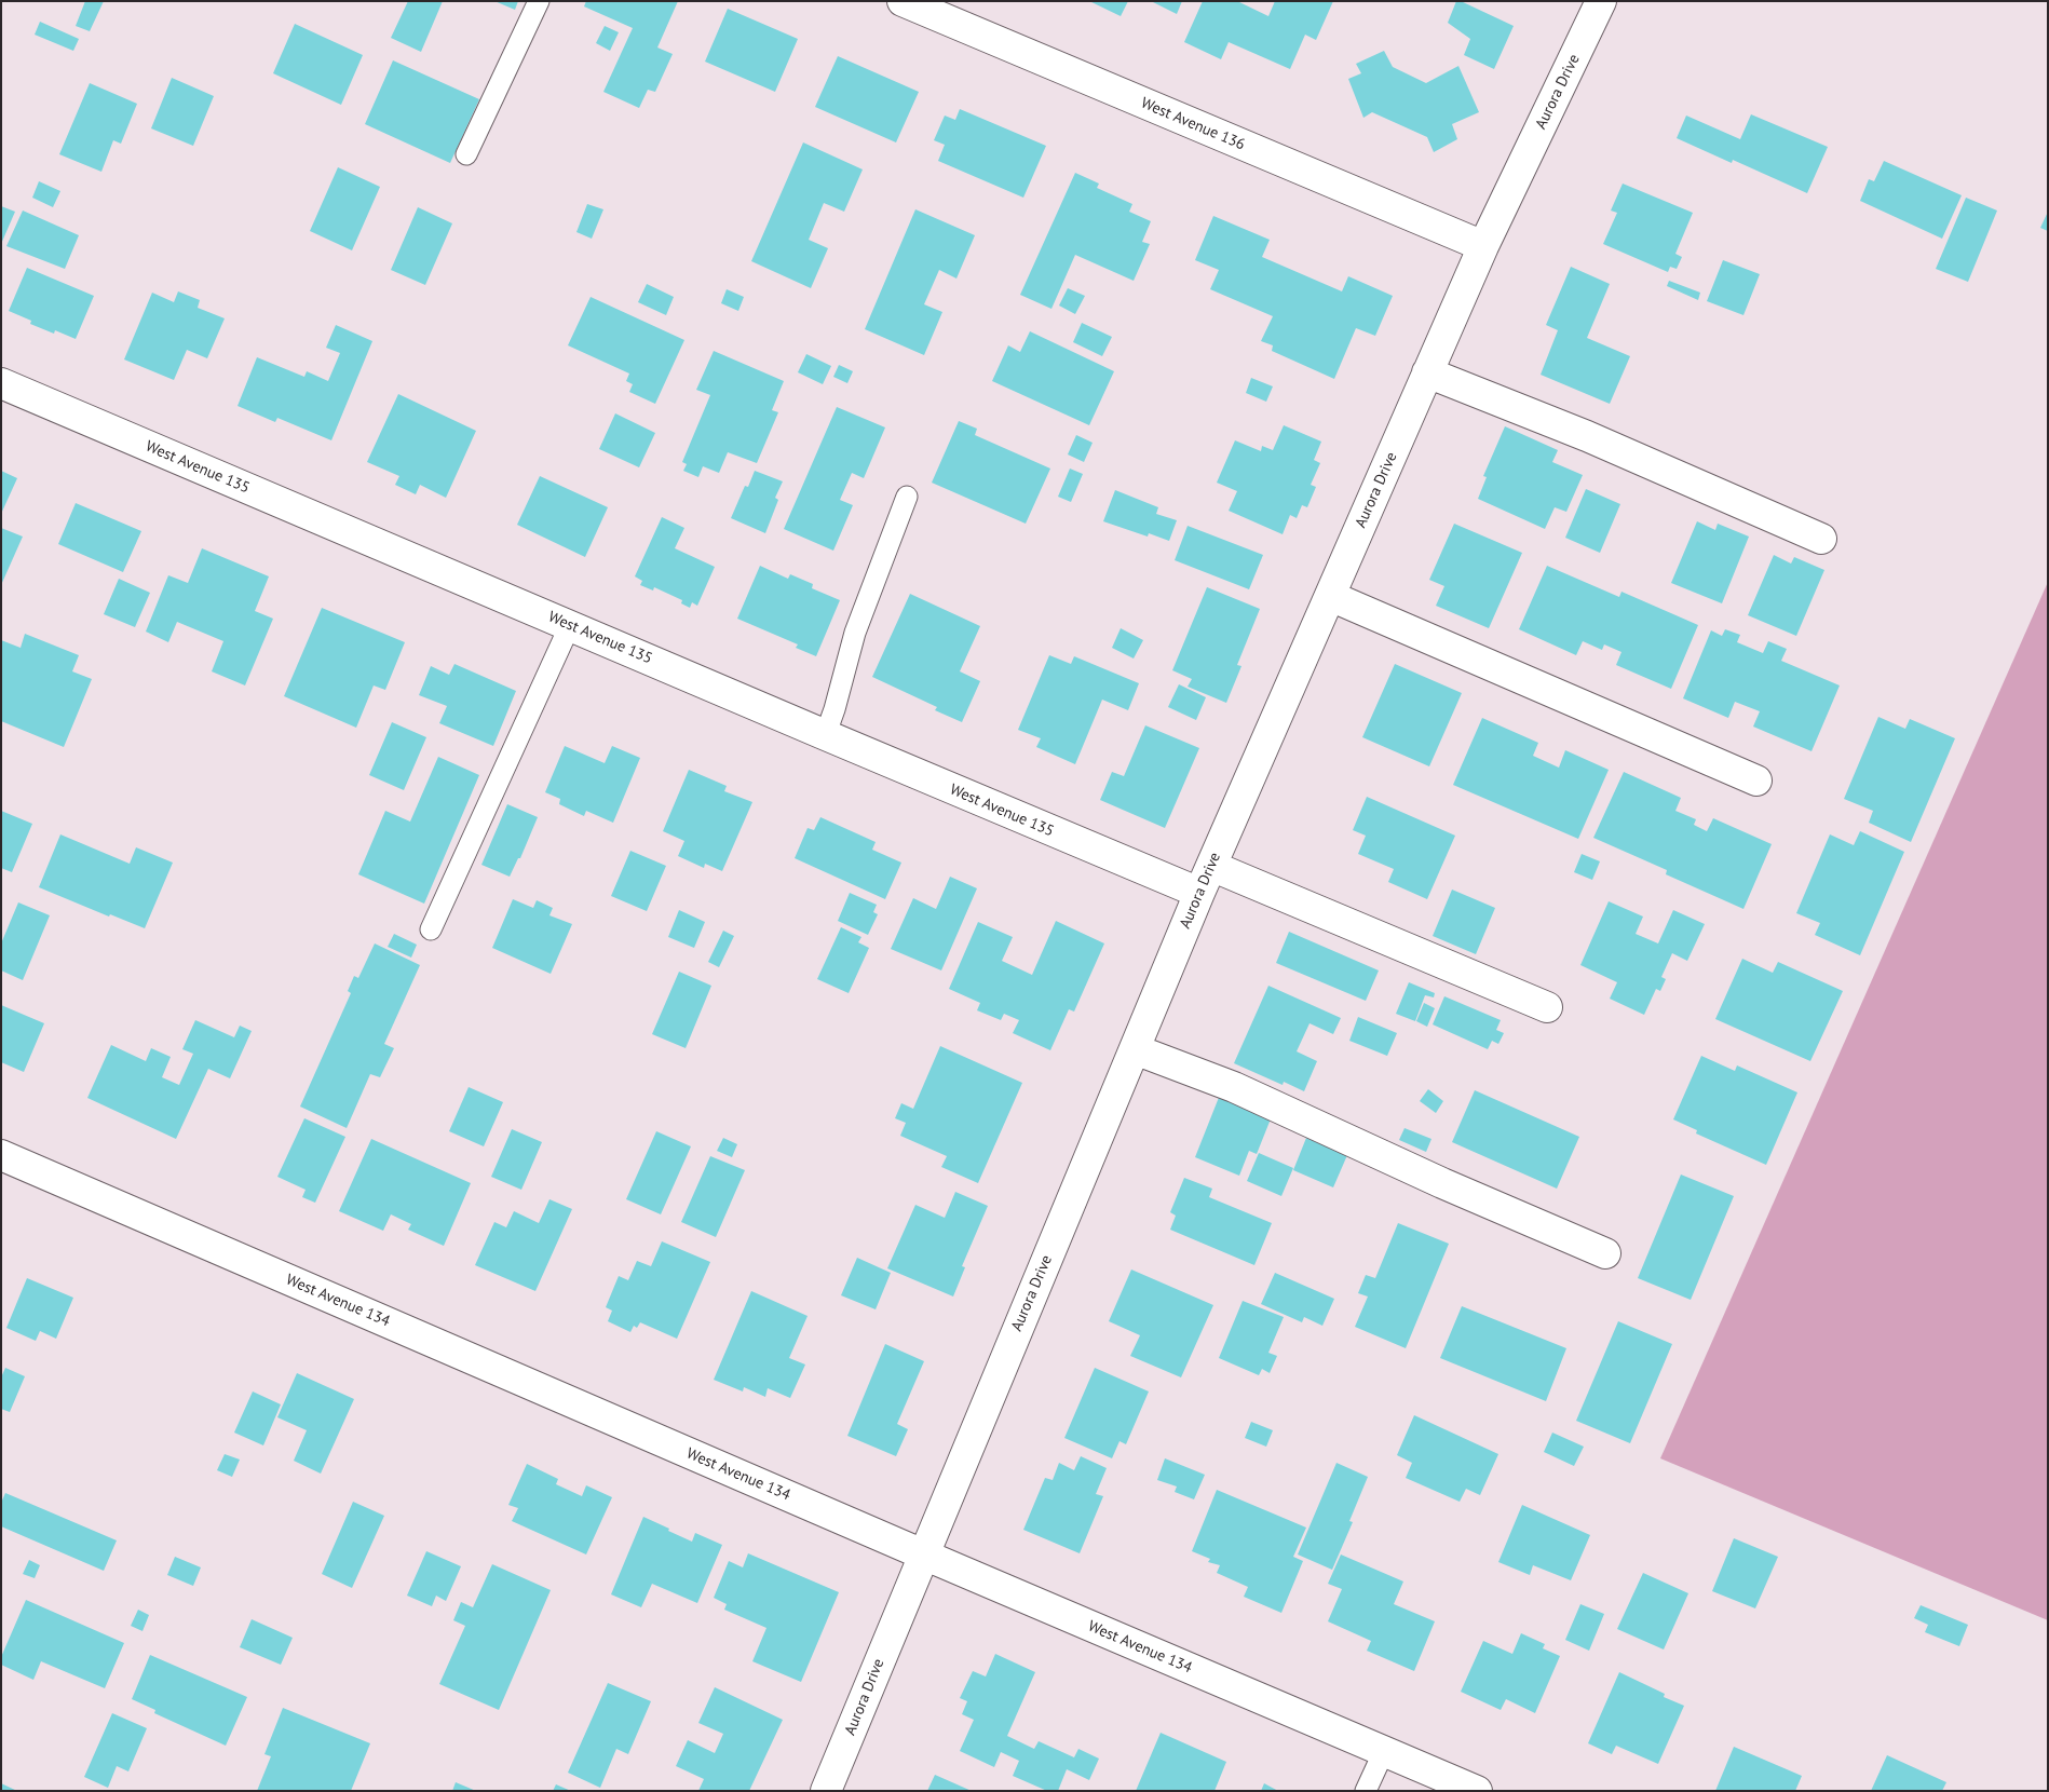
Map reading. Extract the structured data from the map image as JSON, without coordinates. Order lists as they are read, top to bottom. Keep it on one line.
{"streets":{"street":["Aurora Drive","West Avenue 136","West Avenue 135","West Avenue 134"]},"crossings":[["Aurora Drive","West Avenue 136"],["Aurora Drive","West Avenue 135"],["Aurora Drive","West Avenue 134"]]}
